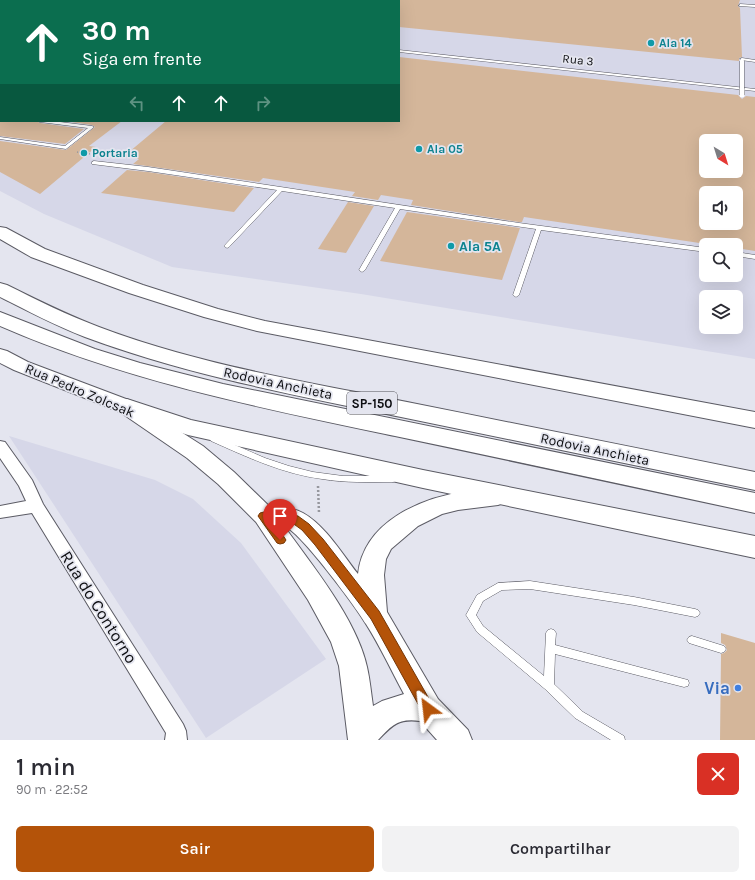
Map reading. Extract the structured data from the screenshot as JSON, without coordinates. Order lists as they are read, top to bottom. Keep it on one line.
{"streets":{"highway":["Rodovia Anchieta","SP-150"],"main road":["Rua Pedro Zolcsak"],"street":["Rua do Contorno"],"lane":["Rua 3"]},"places":["Ala 14","Ala 05","Portaria","Ala 5A","Via"],"north":"bottom right","page":{"turn":["30 m","Siga em frente"],"heading":["1 min","90 m · 22:52"],"buttons":["Sair","Compartilhar"]}}
